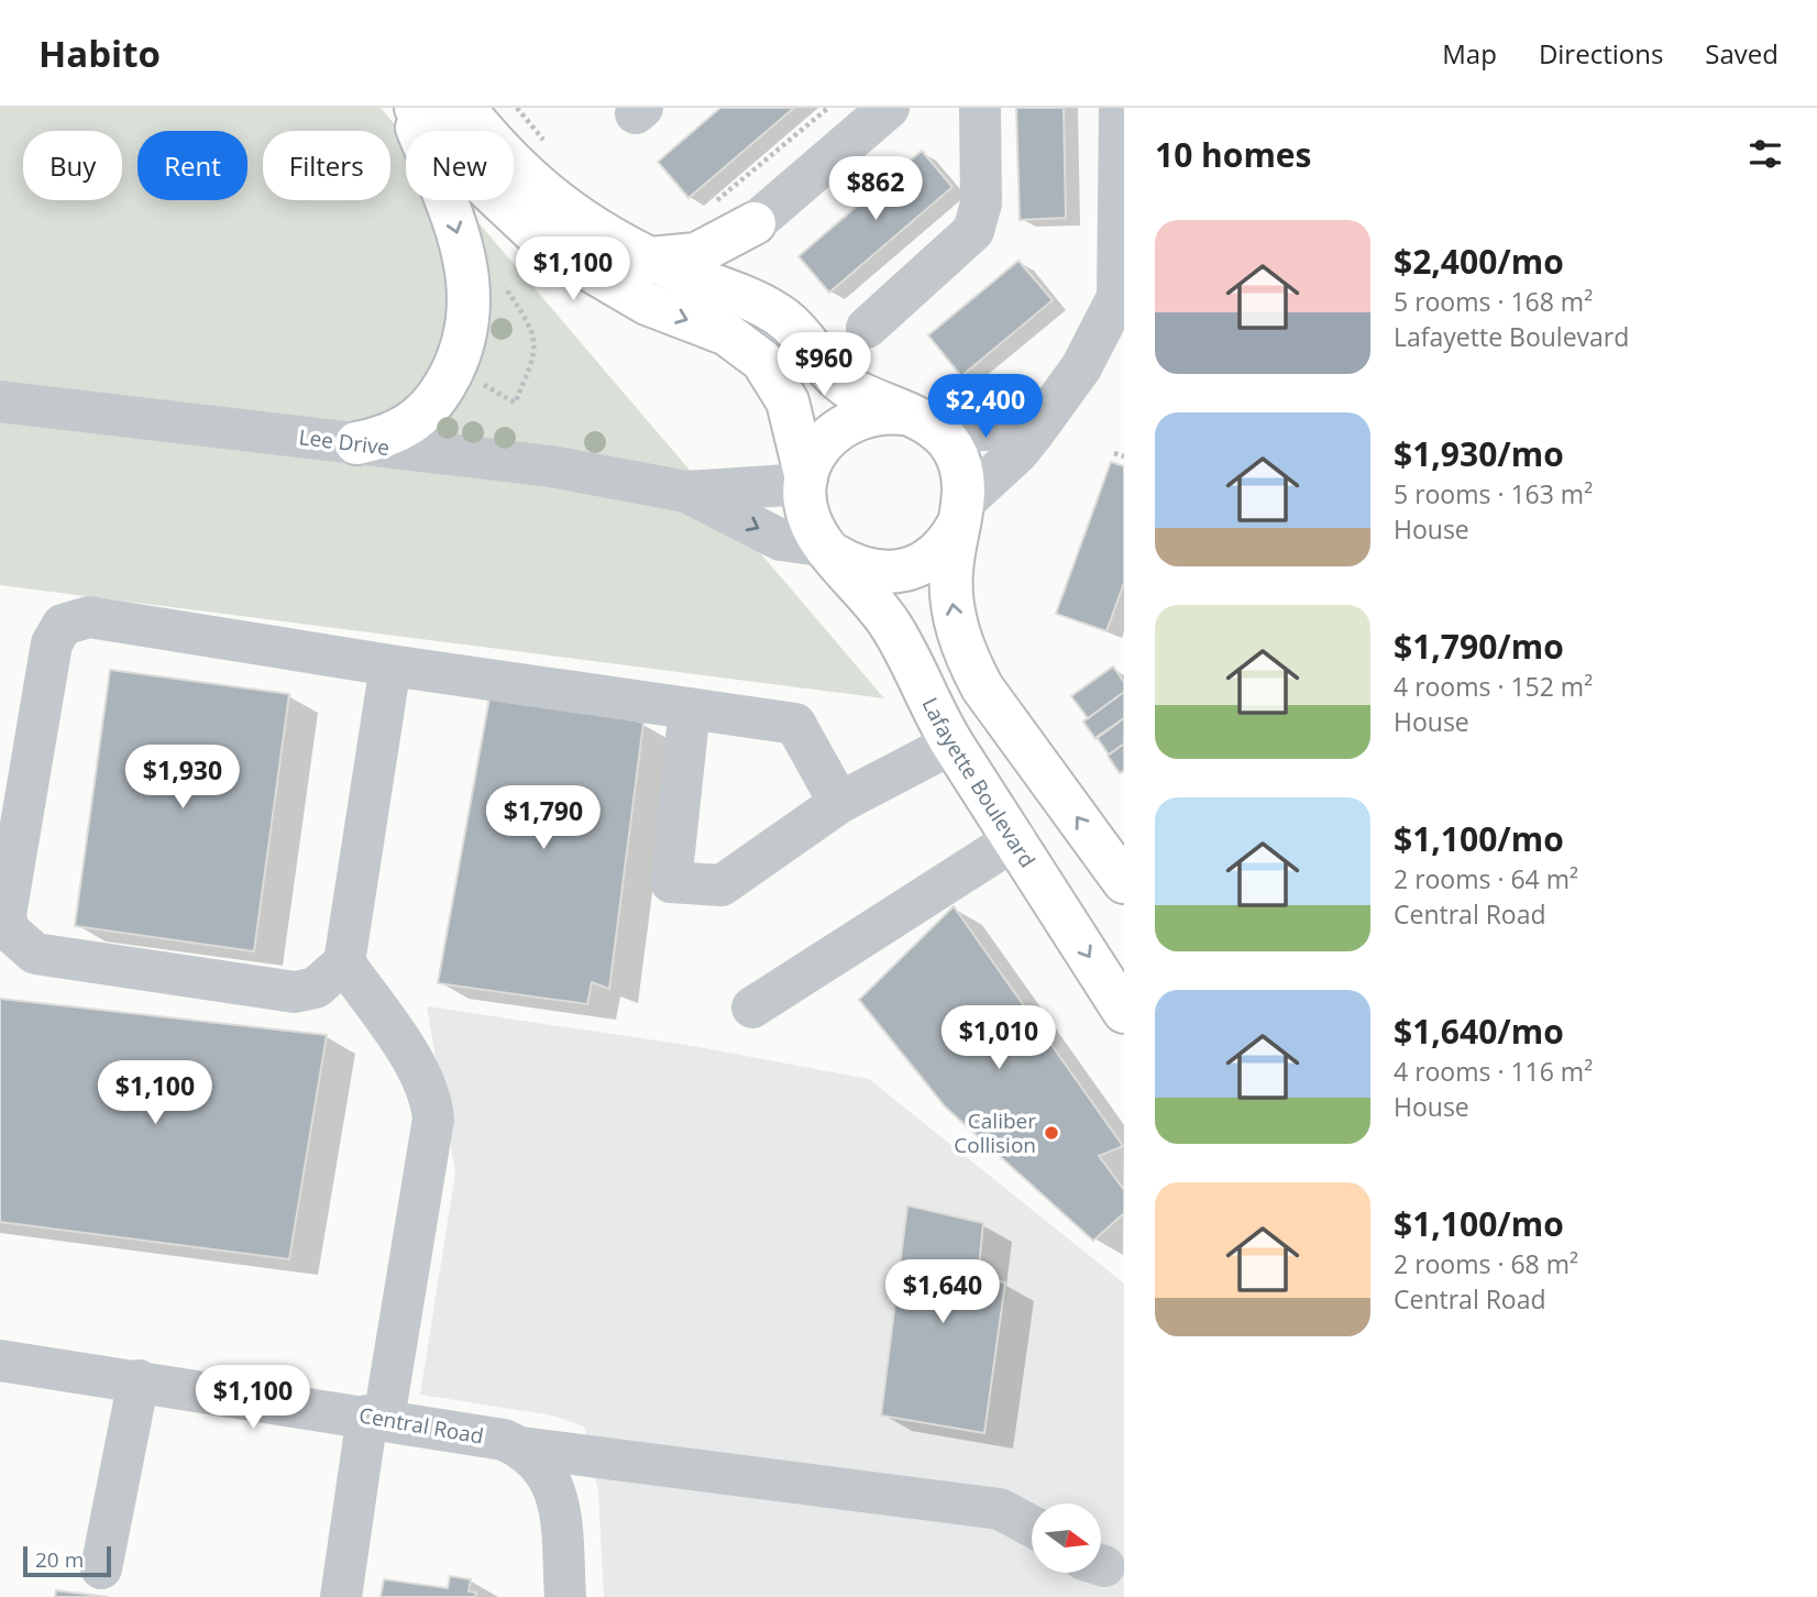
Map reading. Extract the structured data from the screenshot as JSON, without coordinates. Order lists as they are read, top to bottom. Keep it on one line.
{"streets":{"main road":["Lafayette Boulevard"],"street":["Lee Drive","Central Road"]},"places":["Caliber Collision"],"scale_bar":"20 m","north":"right","page":{"header":"Habito","nav":["Map","Directions","Saved"],"heading":"10 homes","chip":["Buy","Rent","Filters","New"],"price":["$862","$1,100","$960","$2,400","$1,930","$1,790","$1,010","$1,100","$1,640","$1,100"],"list":[{"name":"$2,400/mo","note":"5 rooms · 168 m² · Lafayette Boulevard"},{"name":"$1,930/mo","note":"5 rooms · 163 m² · House"},{"name":"$1,790/mo","note":"4 rooms · 152 m² · House"},{"name":"$1,100/mo","note":"2 rooms · 64 m² · Central Road"},{"name":"$1,640/mo","note":"4 rooms · 116 m² · House"},{"name":"$1,100/mo","note":"2 rooms · 68 m² · Central Road"}],"scale":"20 m"}}
